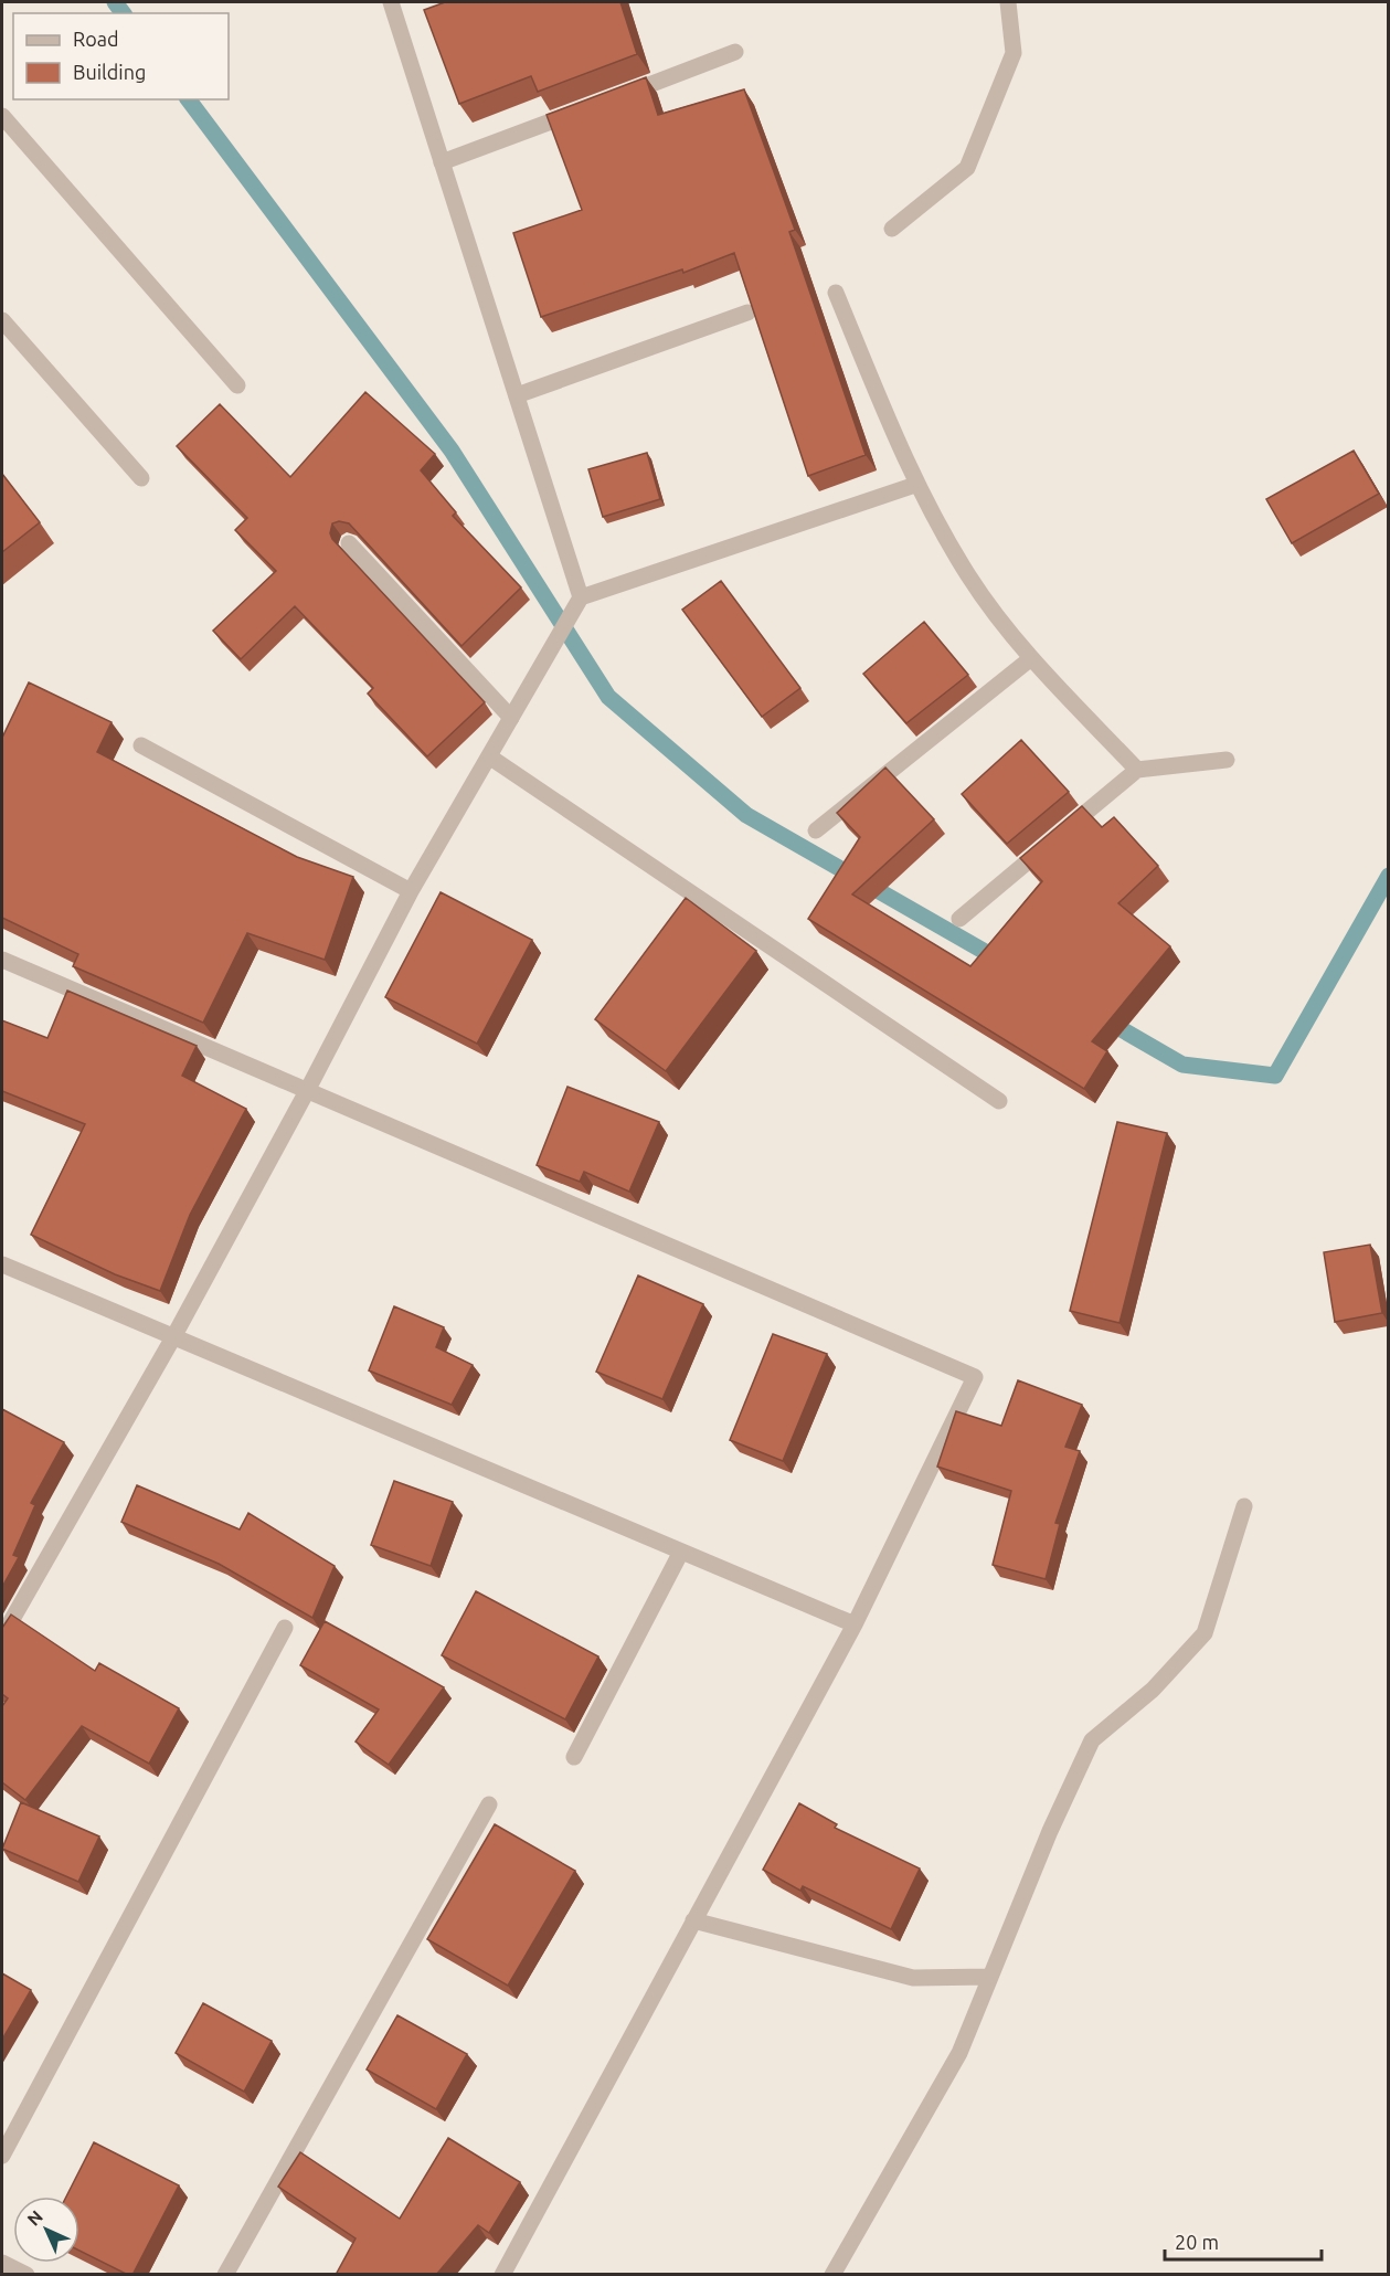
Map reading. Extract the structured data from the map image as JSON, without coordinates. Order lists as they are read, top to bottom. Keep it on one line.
{"legend":["Road","Building"],"scale_bar":"20 m","north":"top left"}
